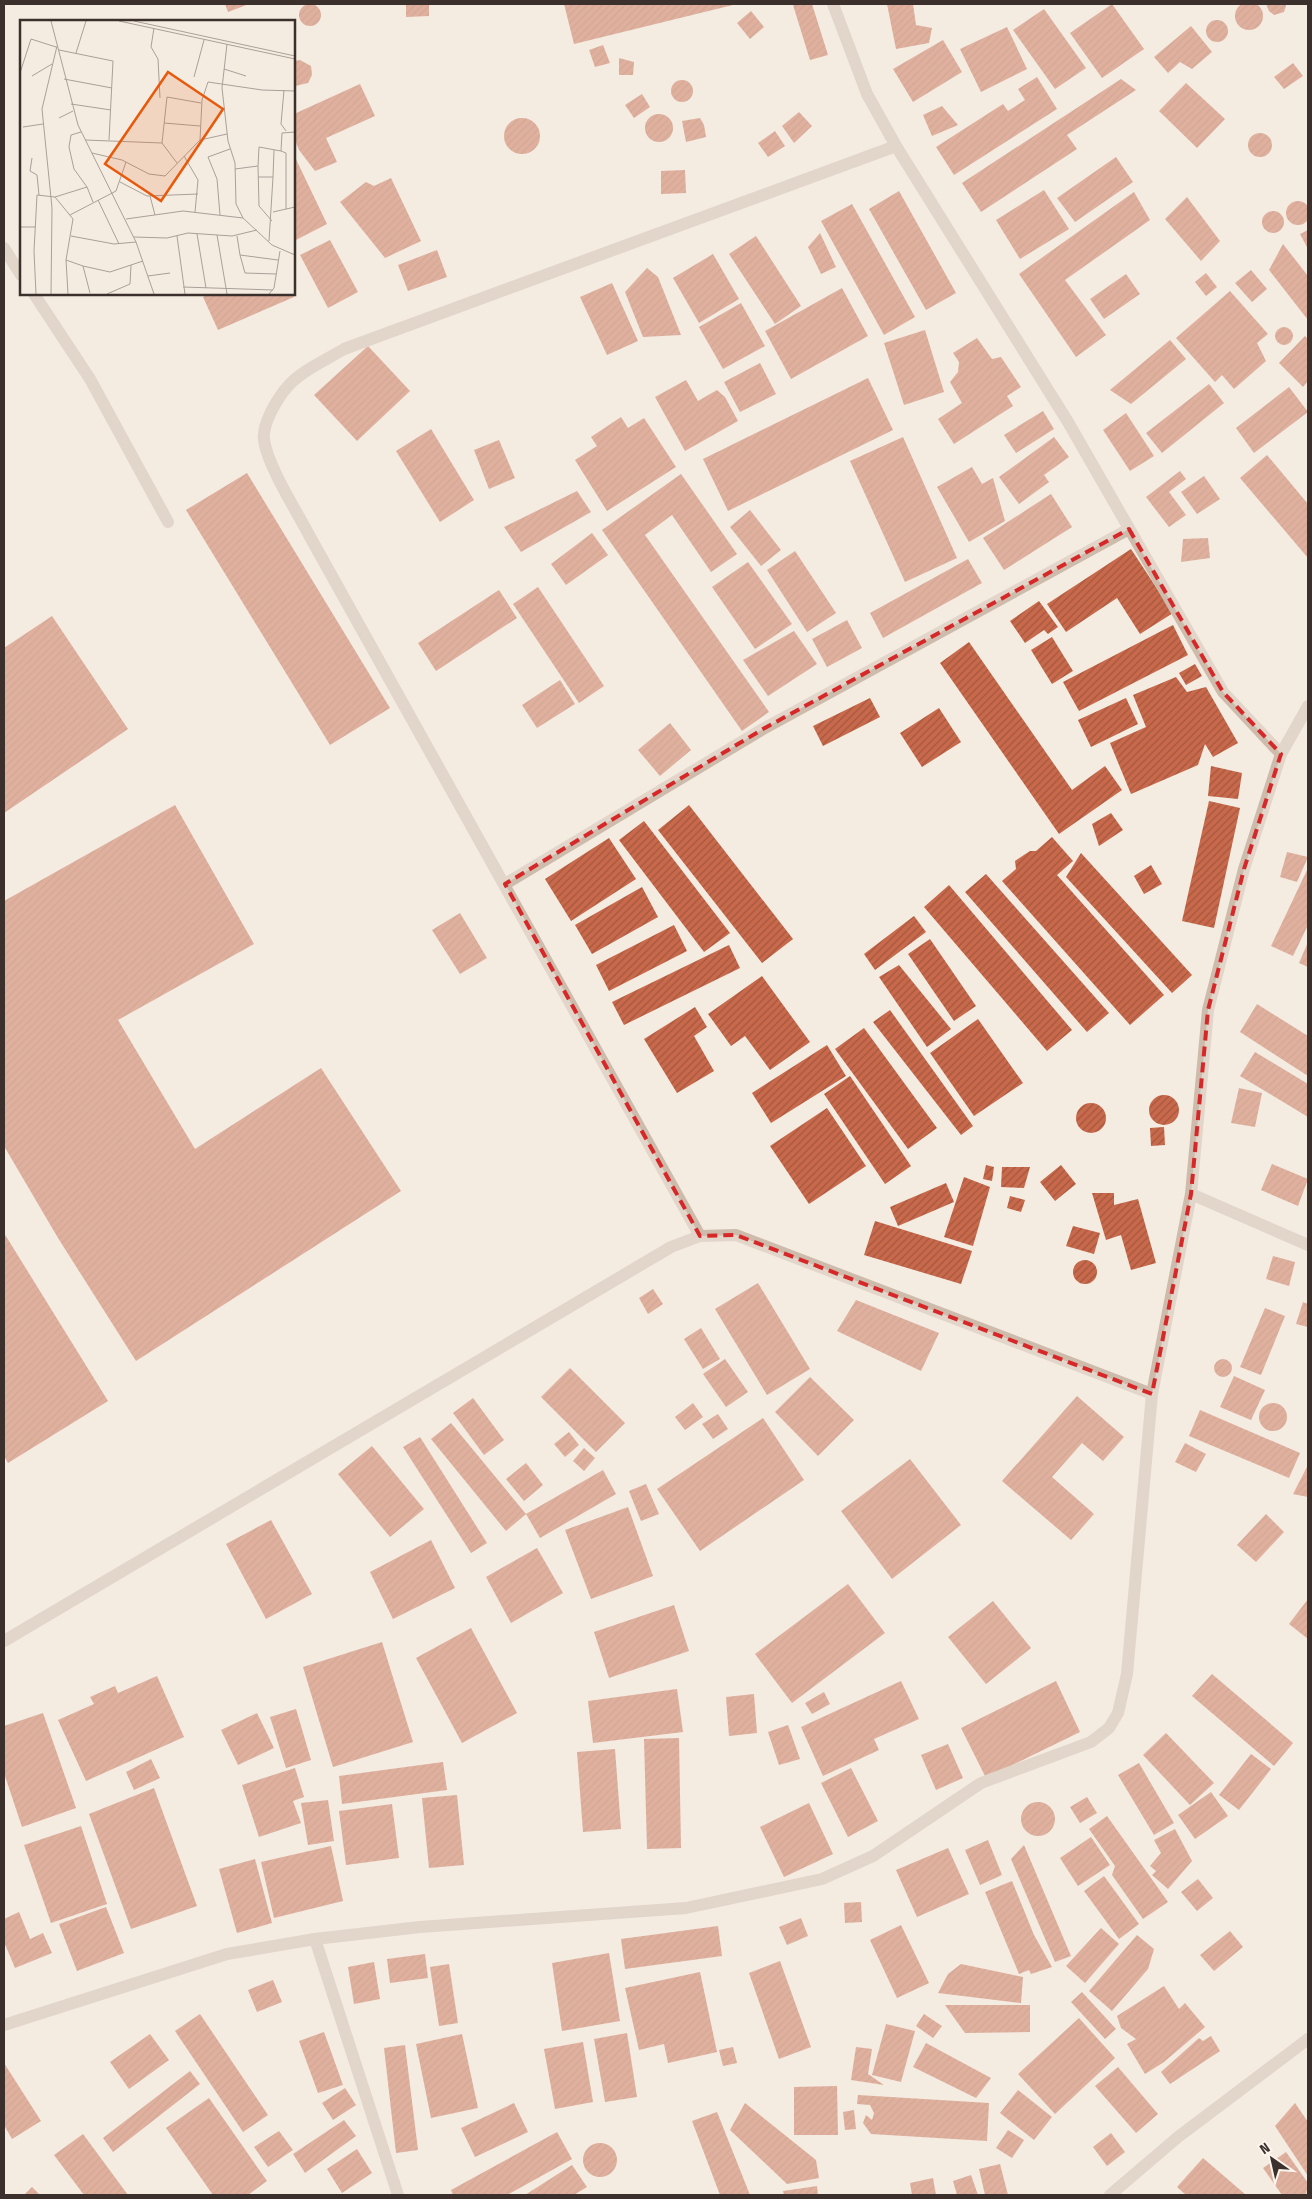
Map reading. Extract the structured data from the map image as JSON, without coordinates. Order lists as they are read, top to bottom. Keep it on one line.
{"north":"top left"}
